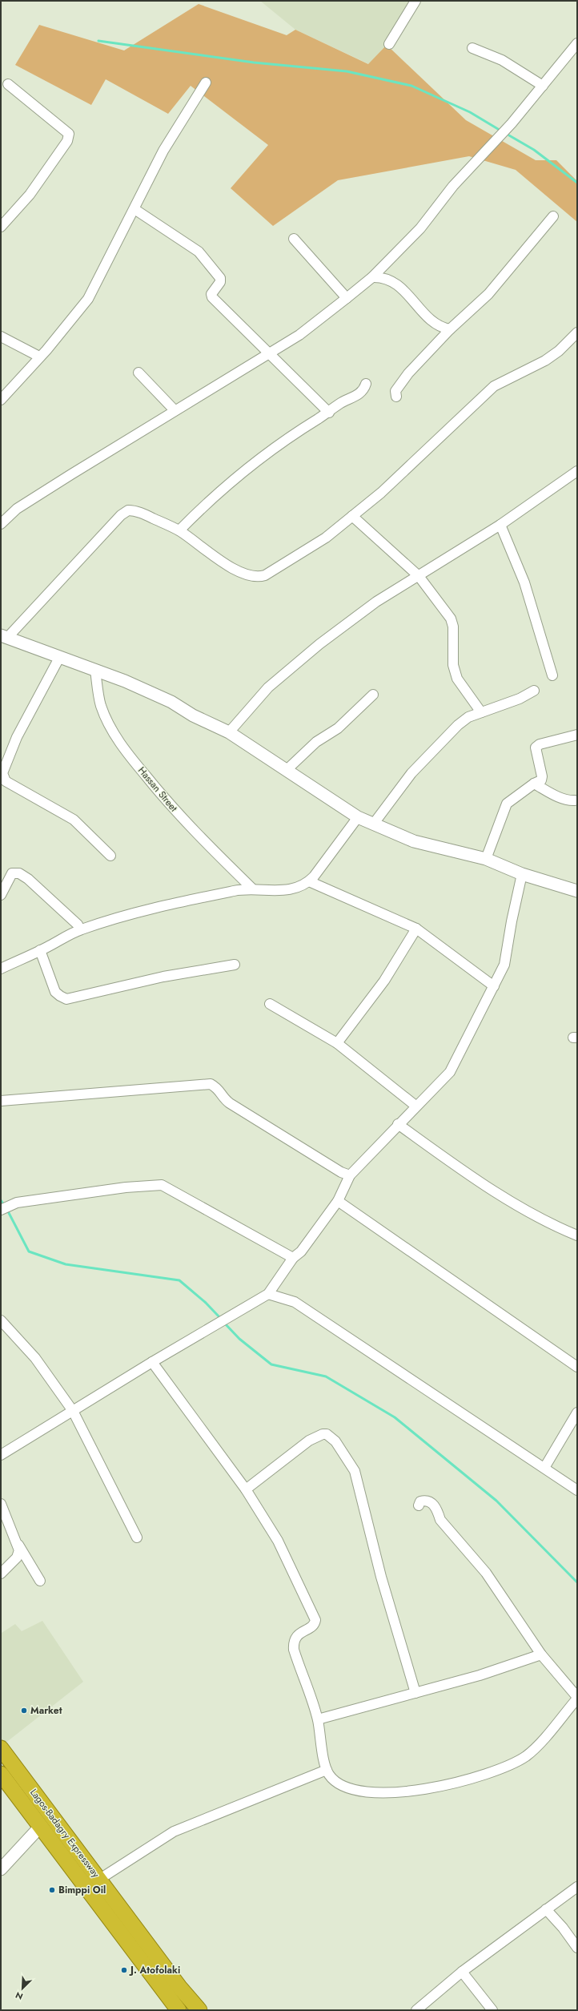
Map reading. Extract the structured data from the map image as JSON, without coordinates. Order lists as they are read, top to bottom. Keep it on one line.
{"streets":{"highway":["Lagos-Badagry Expressway"],"street":["Hassan Street"]},"places":["Market","Bimppi Oil","J. Atofolaki"],"north":"bottom left"}
